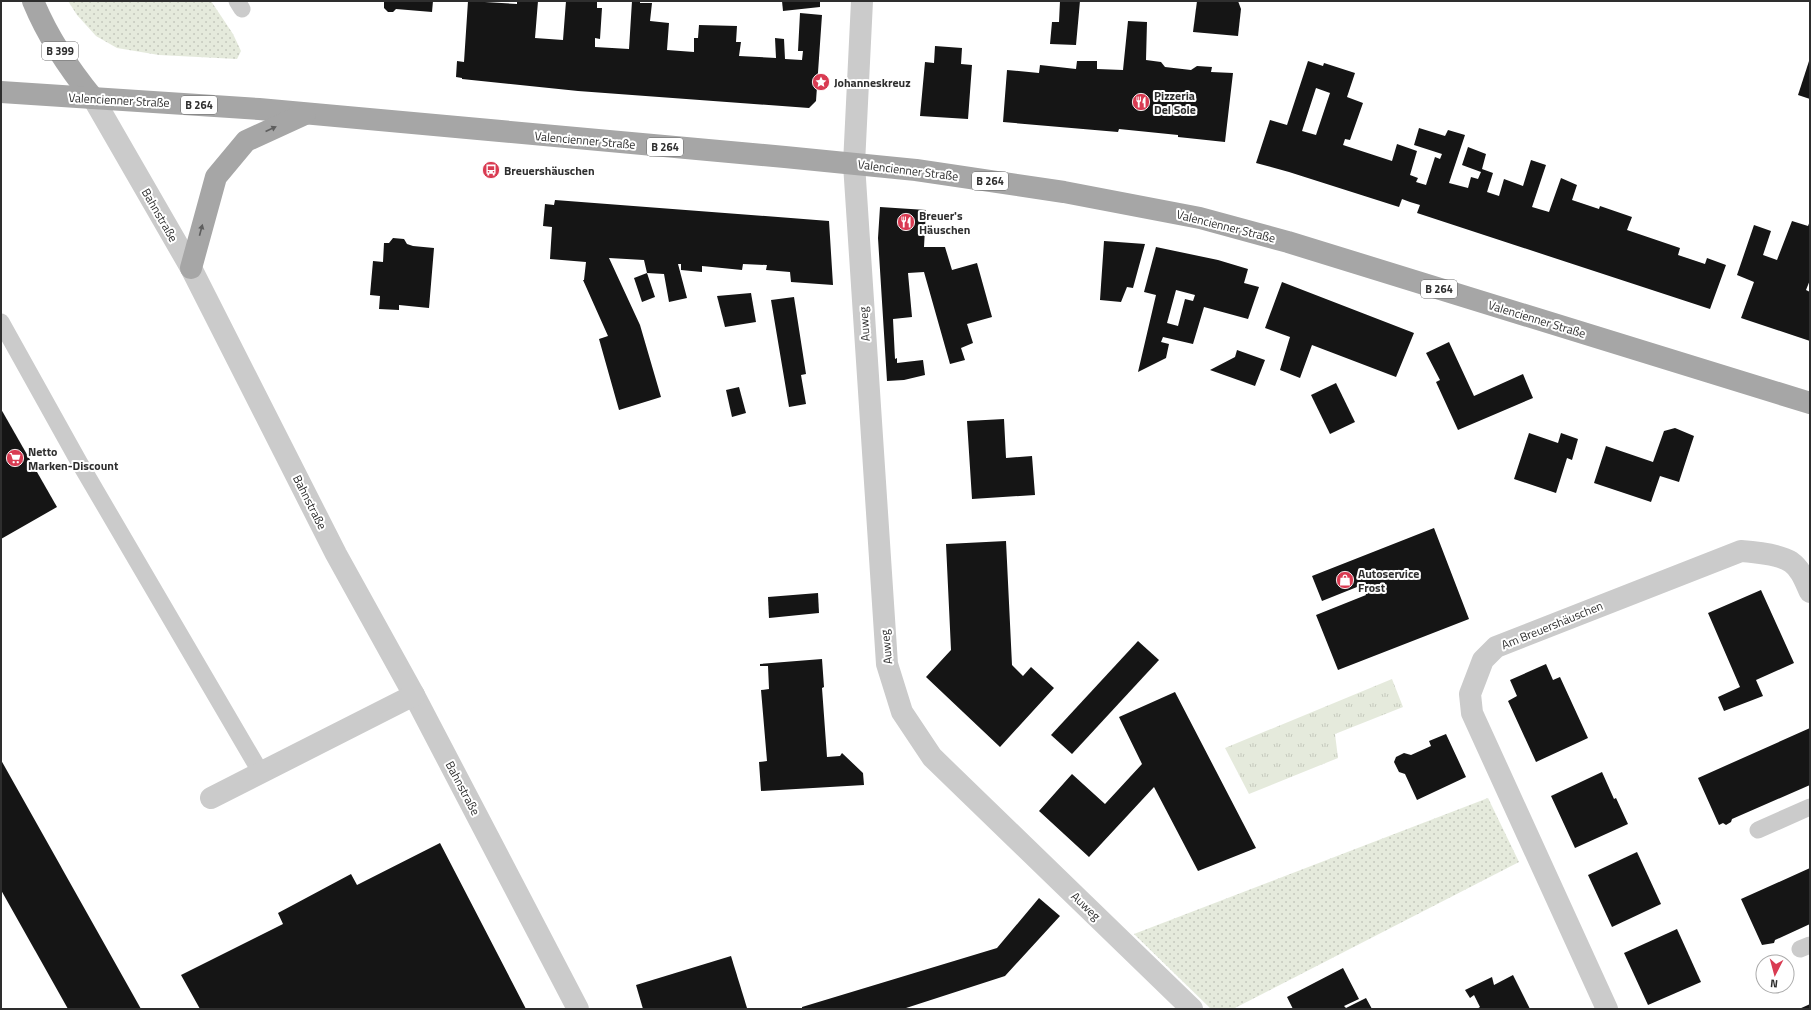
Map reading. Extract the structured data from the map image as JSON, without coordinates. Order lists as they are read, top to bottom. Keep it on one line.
{"streets":{"main road":["B 399","Valencienner Straße","B 264","Bahnstraße"],"street":["Auweg","Am Breuershäuschen"]},"crossings":[["Valencienner Straße","Bahnstraße"],["Valencienner Straße","Auweg"]],"places":{"place":["Johanneskreuz"],"restaurant":["Pizzeria Del Sole","Breuer's Häuschen"],"bus stop":["Breuershäuschen"],"supermarket":["Netto Marken-Discount"],"shop":["Autoservice Frost"]},"north":"bottom"}
